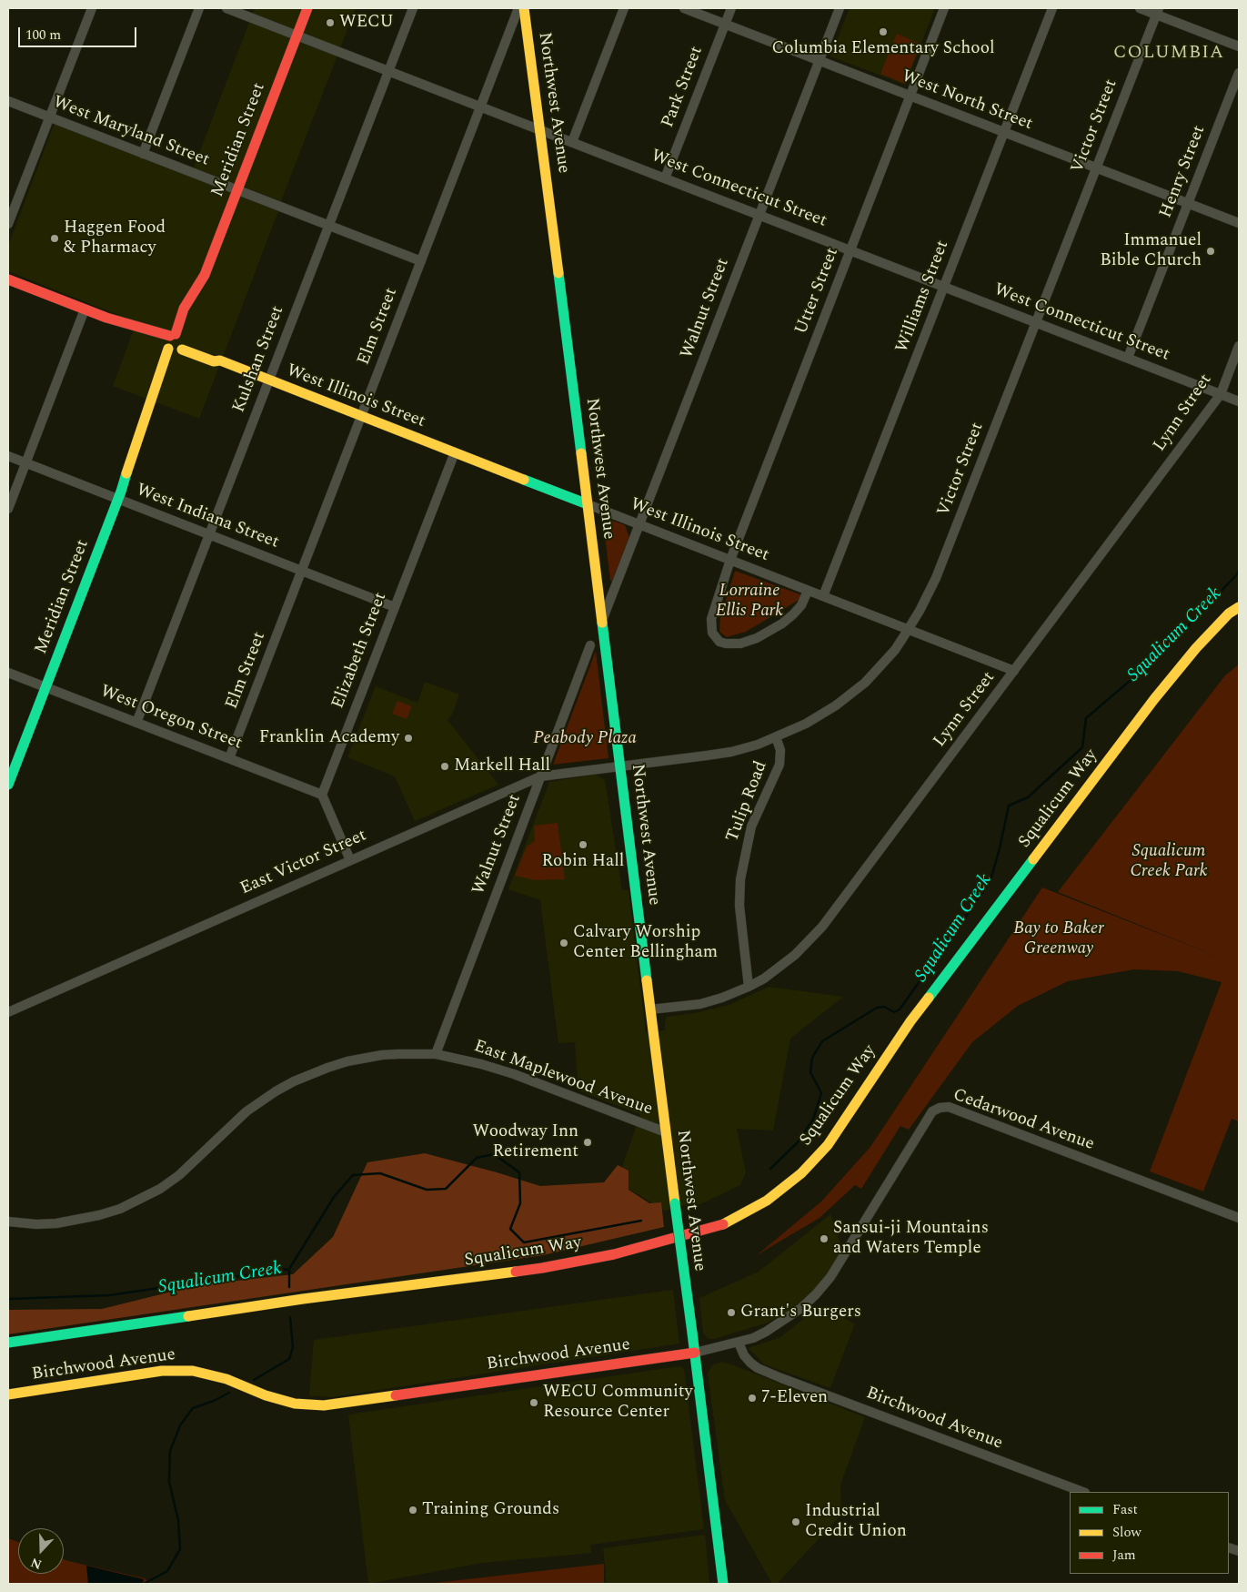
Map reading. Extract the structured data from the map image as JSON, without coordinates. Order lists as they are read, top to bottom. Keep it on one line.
{"streets":{"street":["Park Street","West North Street","Northwest Avenue","Victor Street","West Maryland Street","Meridian Street","Henry Street","West Connecticut Street","Utter Street","Williams Street","Walnut Street","Elm Street","Kulshan Street","West Illinois Street","Lynn Street","West Indiana Street","Elizabeth Street","West Oregon Street","Squalicum Way","Tulip Road","East Victor Street","East Maplewood Avenue","Cedarwood Avenue","Birchwood Avenue"]},"crossings":[["Park Street","West North Street"],["Park Street","West Connecticut Street"],["West North Street","Victor Street"],["West North Street","Henry Street"],["West North Street","Utter Street"],["West North Street","Williams Street"],["West North Street","Walnut Street"],["Northwest Avenue","Victor Street"],["Northwest Avenue","West Connecticut Street"],["Northwest Avenue","Walnut Street"],["Northwest Avenue","West Illinois Street"],["Northwest Avenue","Lynn Street"],["Northwest Avenue","East Victor Street"],["Northwest Avenue","East Maplewood Avenue"],["Northwest Avenue","Birchwood Avenue"],["Victor Street","West Connecticut Street"],["Victor Street","West Illinois Street"],["Victor Street","Tulip Road"],["Victor Street","East Victor Street"],["West Maryland Street","Meridian Street"],["West Maryland Street","Elm Street"],["West Maryland Street","Kulshan Street"],["Meridian Street","West Connecticut Street"],["Meridian Street","West Illinois Street"],["Meridian Street","West Indiana Street"],["Meridian Street","West Oregon Street"],["Henry Street","West Connecticut Street"],["West Connecticut Street","Utter Street"],["West Connecticut Street","Williams Street"],["West Connecticut Street","Walnut Street"],["West Connecticut Street","Elm Street"],["West Connecticut Street","Kulshan Street"],["West Connecticut Street","Lynn Street"],["Utter Street","West Illinois Street"],["Williams Street","West Illinois Street"],["Walnut Street","West Illinois Street"],["Walnut Street","East Victor Street"],["Walnut Street","East Maplewood Avenue"],["Elm Street","West Illinois Street"],["Elm Street","West Indiana Street"],["Elm Street","West Oregon Street"],["Kulshan Street","West Illinois Street"],["Kulshan Street","West Indiana Street"],["Kulshan Street","West Oregon Street"],["West Illinois Street","Lynn Street"],["West Illinois Street","Elizabeth Street"],["Lynn Street","Tulip Road"],["West Indiana Street","Elizabeth Street"],["Elizabeth Street","West Oregon Street"],["Cedarwood Avenue","Birchwood Avenue"]],"districts":["COLUMBIA"],"water":["Squalicum Creek"],"parks":["Lorraine Ellis Park","Peabody Plaza","Squalicum Creek Park","Bay to Baker Greenway"],"places":["WECU","Columbia Elementary School","Haggen Food & Pharmacy","Immanuel Bible Church","Franklin Academy","Markell Hall","Robin Hall","Calvary Worship Center Bellingham","Woodway Inn Retirement","Sansui-ji Mountains and Waters Temple","Grant's Burgers","7-Eleven","WECU Community Resource Center","Training Grounds","Industrial Credit Union"],"legend":["Fast","Slow","Jam"],"scale_bar":"100 m","north":"bottom"}
